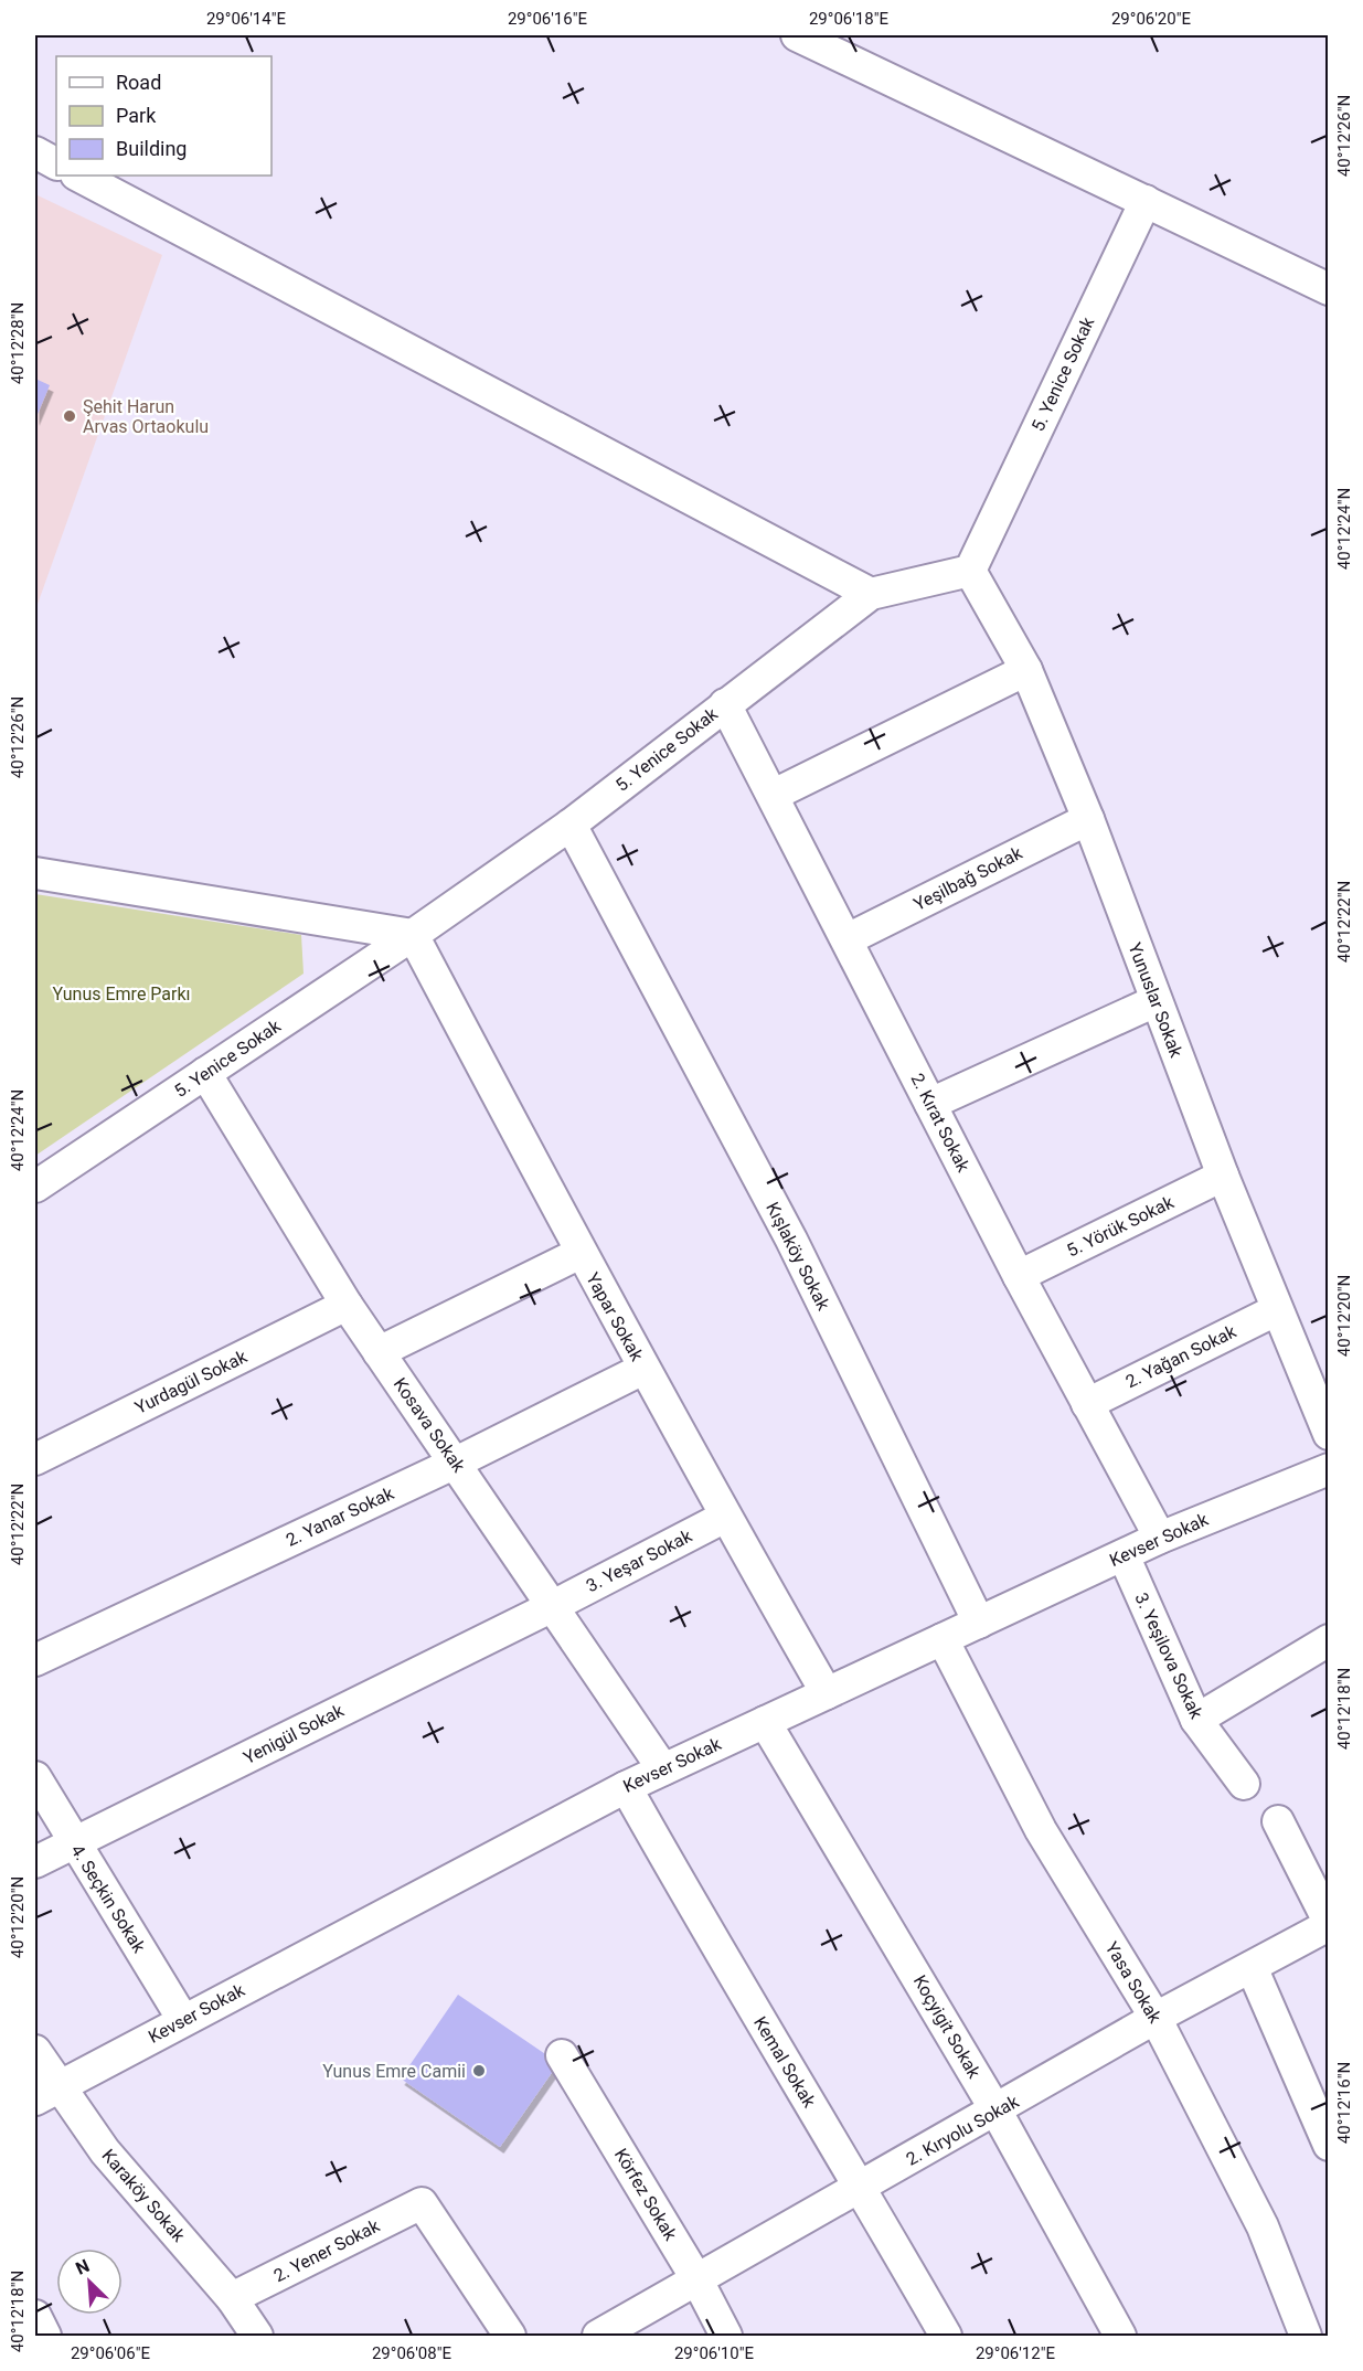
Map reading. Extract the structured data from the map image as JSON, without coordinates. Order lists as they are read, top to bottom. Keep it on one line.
{"streets":{"street":["5. Yenice Sokak","Yeşilbağ Sokak","Yunuslar Sokak","2. Kırat Sokak","5. Yörük Sokak","Kışlaköy Sokak","Yapar Sokak","2. Yağan Sokak","Yurdagül Sokak","Kosava Sokak","2. Yanar Sokak","Kevser Sokak","3. Yeşar Sokak","3. Yeşilova Sokak","Yenigül Sokak","4. Seçkin Sokak","Yasa Sokak","Koçyigit Sokak","Kemal Sokak","2. Kıryolu Sokak","Körfez Sokak","Karaköy Sokak","2. Yener Sokak"]},"crossings":[["5. Yenice Sokak","Yunuslar Sokak"],["5. Yenice Sokak","2. Kırat Sokak"],["5. Yenice Sokak","Kışlaköy Sokak"],["5. Yenice Sokak","Yapar Sokak"],["5. Yenice Sokak","Kosava Sokak"],["Yeşilbağ Sokak","Yunuslar Sokak"],["Yeşilbağ Sokak","2. Kırat Sokak"],["Yunuslar Sokak","5. Yörük Sokak"],["Yunuslar Sokak","2. Yağan Sokak"],["2. Kırat Sokak","5. Yörük Sokak"],["2. Kırat Sokak","2. Yağan Sokak"],["2. Kırat Sokak","Kevser Sokak"],["Kışlaköy Sokak","Kevser Sokak"],["Yapar Sokak","2. Yanar Sokak"],["Yapar Sokak","Kevser Sokak"],["Yapar Sokak","3. Yeşar Sokak"],["Yurdagül Sokak","Kosava Sokak"],["Kosava Sokak","2. Yanar Sokak"],["Kosava Sokak","Kevser Sokak"],["Kosava Sokak","3. Yeşar Sokak"],["Kosava Sokak","Yenigül Sokak"],["Kevser Sokak","3. Yeşilova Sokak"],["Kevser Sokak","4. Seçkin Sokak"],["Kevser Sokak","Yasa Sokak"],["Kevser Sokak","Koçyigit Sokak"],["Kevser Sokak","Kemal Sokak"],["Kevser Sokak","Karaköy Sokak"],["3. Yeşar Sokak","Yenigül Sokak"],["Yenigül Sokak","4. Seçkin Sokak"],["Yasa Sokak","2. Kıryolu Sokak"],["Koçyigit Sokak","2. Kıryolu Sokak"],["Kemal Sokak","2. Kıryolu Sokak"],["2. Kıryolu Sokak","Körfez Sokak"],["Karaköy Sokak","2. Yener Sokak"]],"parks":["Yunus Emre Parkı"],"places":["Şehit Harun Arvas Ortaokulu","Yunus Emre Camii"],"legend":["Road","Park","Building"],"north":"top left","coordinates":["29°06'14\"E","29°06'16\"E","29°06'18\"E","29°06'20\"E","40°12'26\"N","40°12'28\"N","40°12'24\"N","40°12'22\"N","40°12'20\"N","40°12'18\"N","40°12'16\"N","29°06'06\"E","29°06'08\"E","29°06'10\"E","29°06'12\"E"]}
